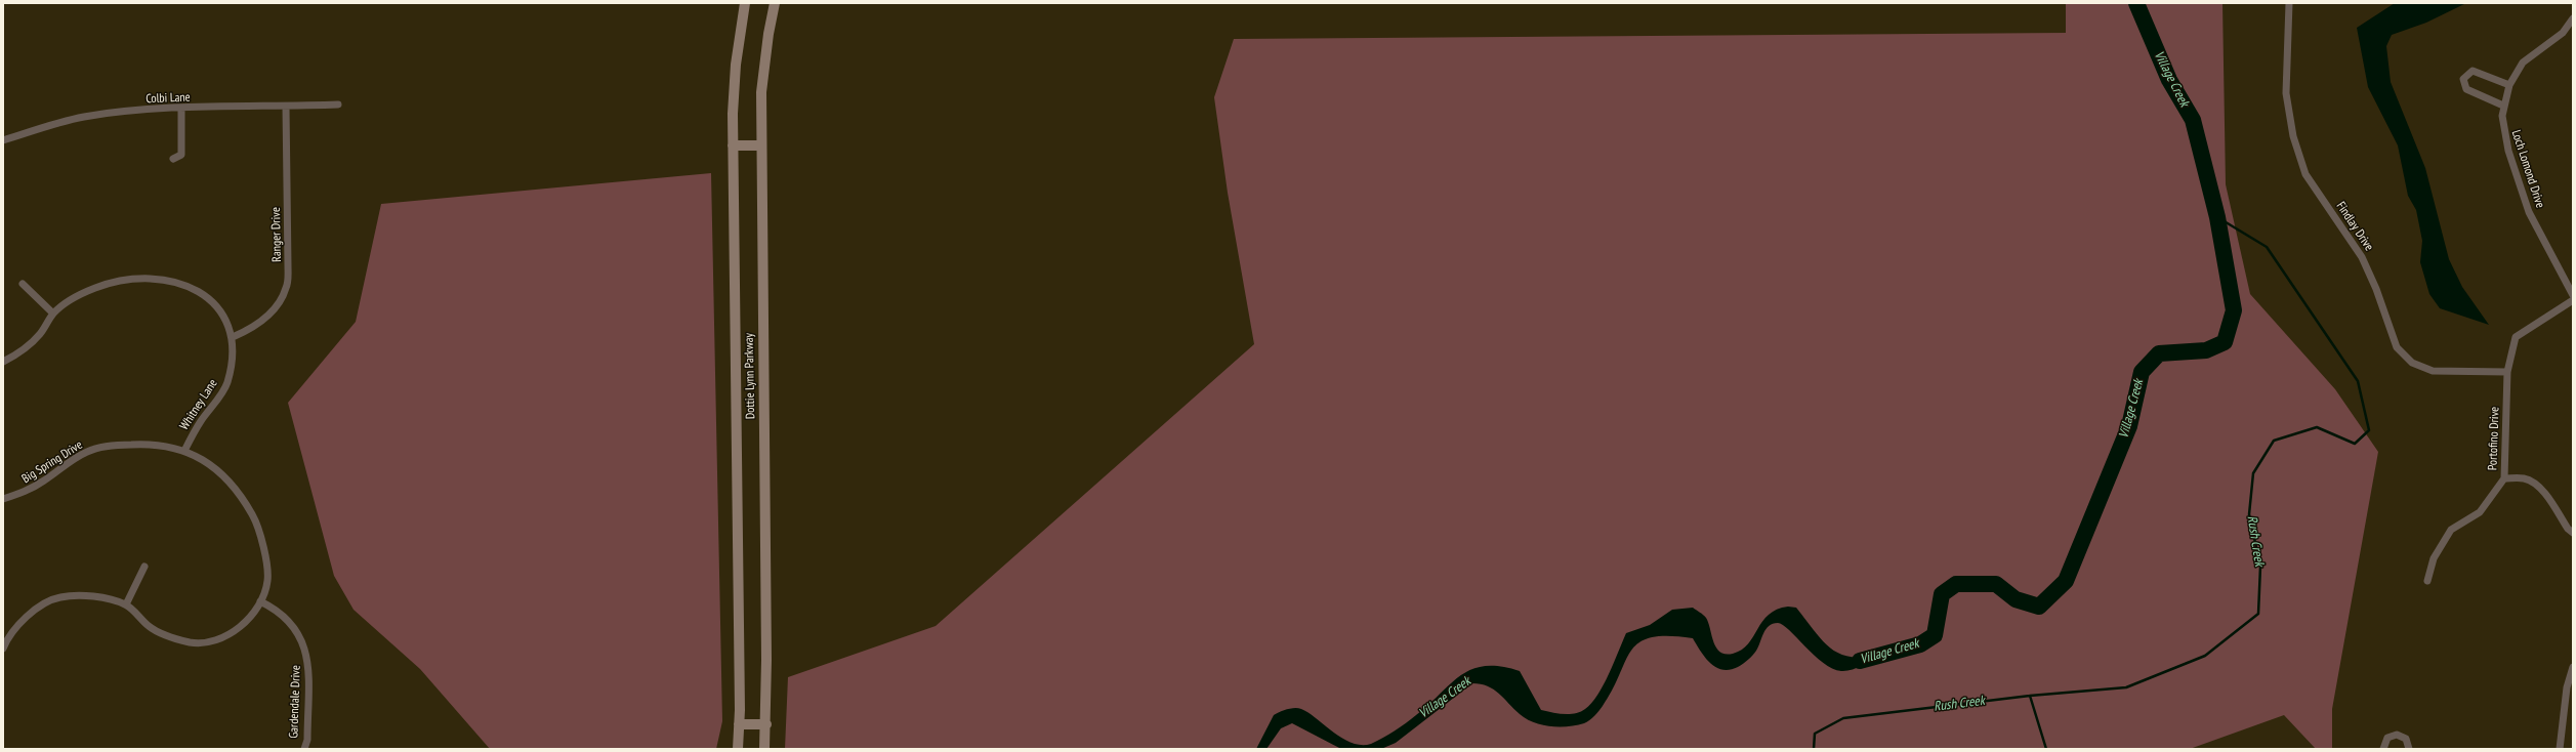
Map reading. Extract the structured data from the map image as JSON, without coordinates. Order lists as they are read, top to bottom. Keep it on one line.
{"streets":{"main road":["Dottie Lynn Parkway"],"street":["Colbi Lane","Loch Lomond Drive","Findlay Drive","Ranger Drive","Whitney Lane","Portofino Drive","Big Spring Drive","Gardendale Drive"]},"crossings":[["Colbi Lane","Ranger Drive"],["Findlay Drive","Portofino Drive"],["Ranger Drive","Whitney Lane"],["Whitney Lane","Big Spring Drive"],["Big Spring Drive","Gardendale Drive"]],"water":["Village Creek","Rush Creek"]}
